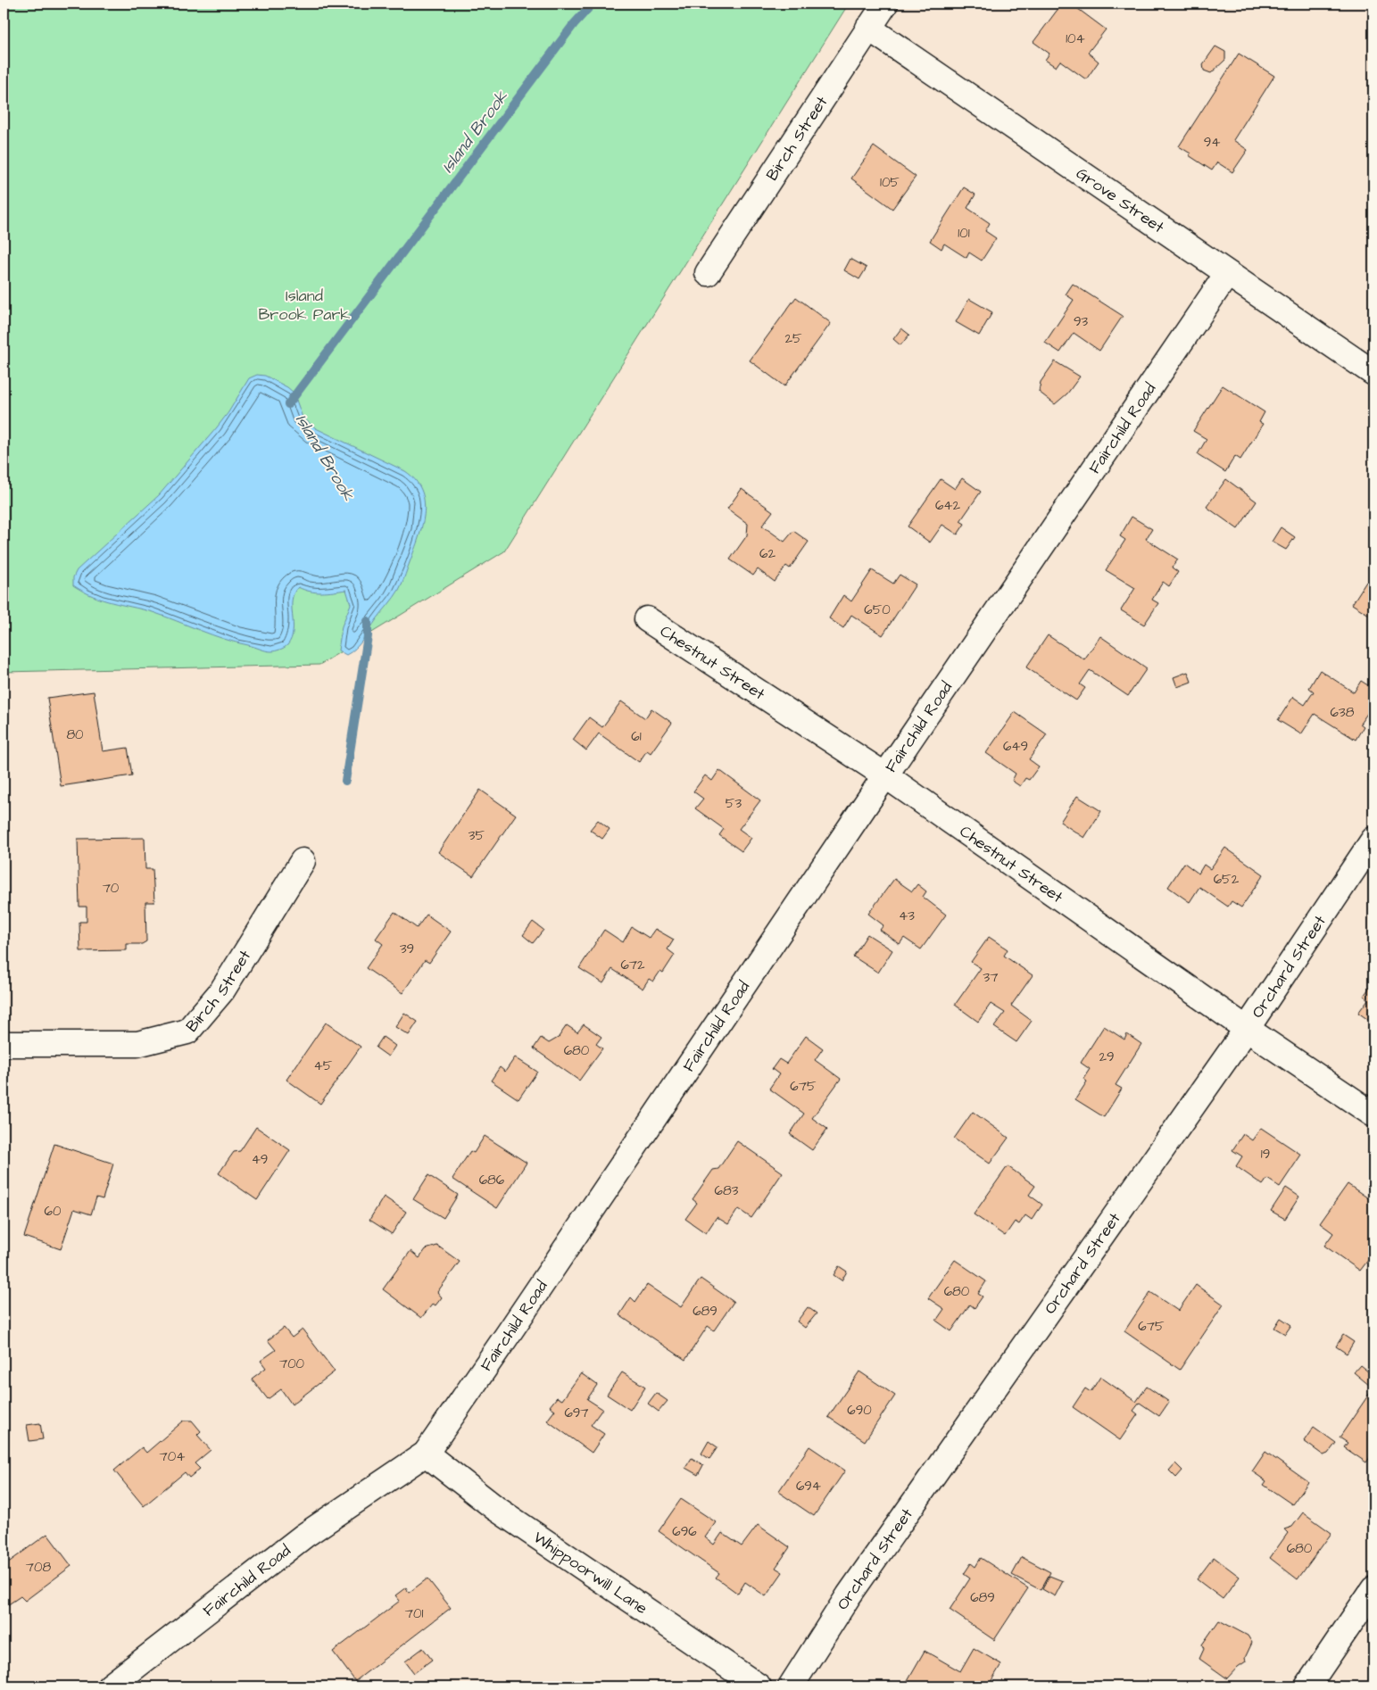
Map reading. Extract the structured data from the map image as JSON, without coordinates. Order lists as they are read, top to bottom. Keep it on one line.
{"streets":{"street":["Birch Street","Grove Street","Fairchild Road","Chestnut Street","Orchard Street","Whippoorwill Lane"]},"crossings":[["Birch Street","Grove Street"],["Grove Street","Fairchild Road"],["Fairchild Road","Chestnut Street"],["Fairchild Road","Whippoorwill Lane"],["Chestnut Street","Orchard Street"]],"water":["Island Brook"],"parks":["Island Brook Park"],"house_numbers":["104","94","105","101","93","25","642","62","650","638","80","61","649","53","35","652","70","43","39","672","37","680","29","45","675","19","49","686","683","60","680","689","675","700","690","697","704","694","696","680","708","689","701"]}
